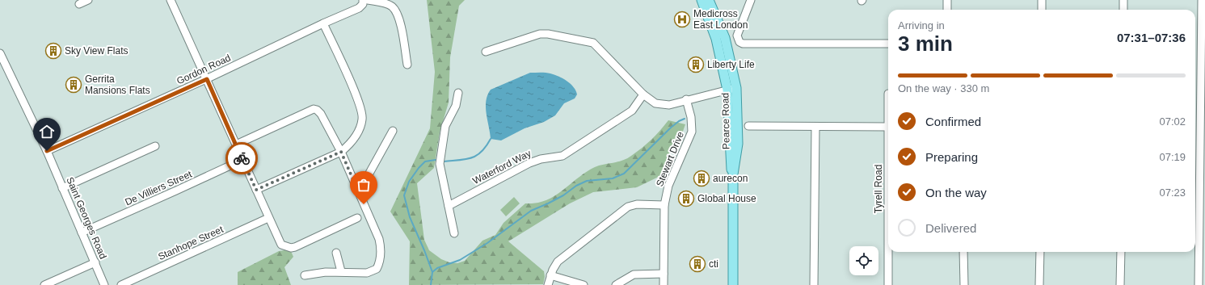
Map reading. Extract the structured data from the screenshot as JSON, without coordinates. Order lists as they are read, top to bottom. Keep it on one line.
{"streets":{"main road":["Pearce Road"],"street":["Gordon Road","Stewart Drive","Waterford Way","De Villiers Street","Tyrell Road","Saint Georges Road","Stanhope Street"]},"crossings":[["Gordon Road","Saint Georges Road"],["De Villiers Street","Saint Georges Road"]],"places":{"hospital":["Medicross East London"],"building":["Sky View Flats","Liberty Life","Gerrita Mansions Flats","aurecon","Global House","cti"]},"page":{"heading":["3 min","Arriving in","07:31–07:36"],"bar":"On the way · 330 m","list":[["Confirmed","07:02"],["Preparing","07:19"],["On the way","07:23"],"Delivered"]}}
